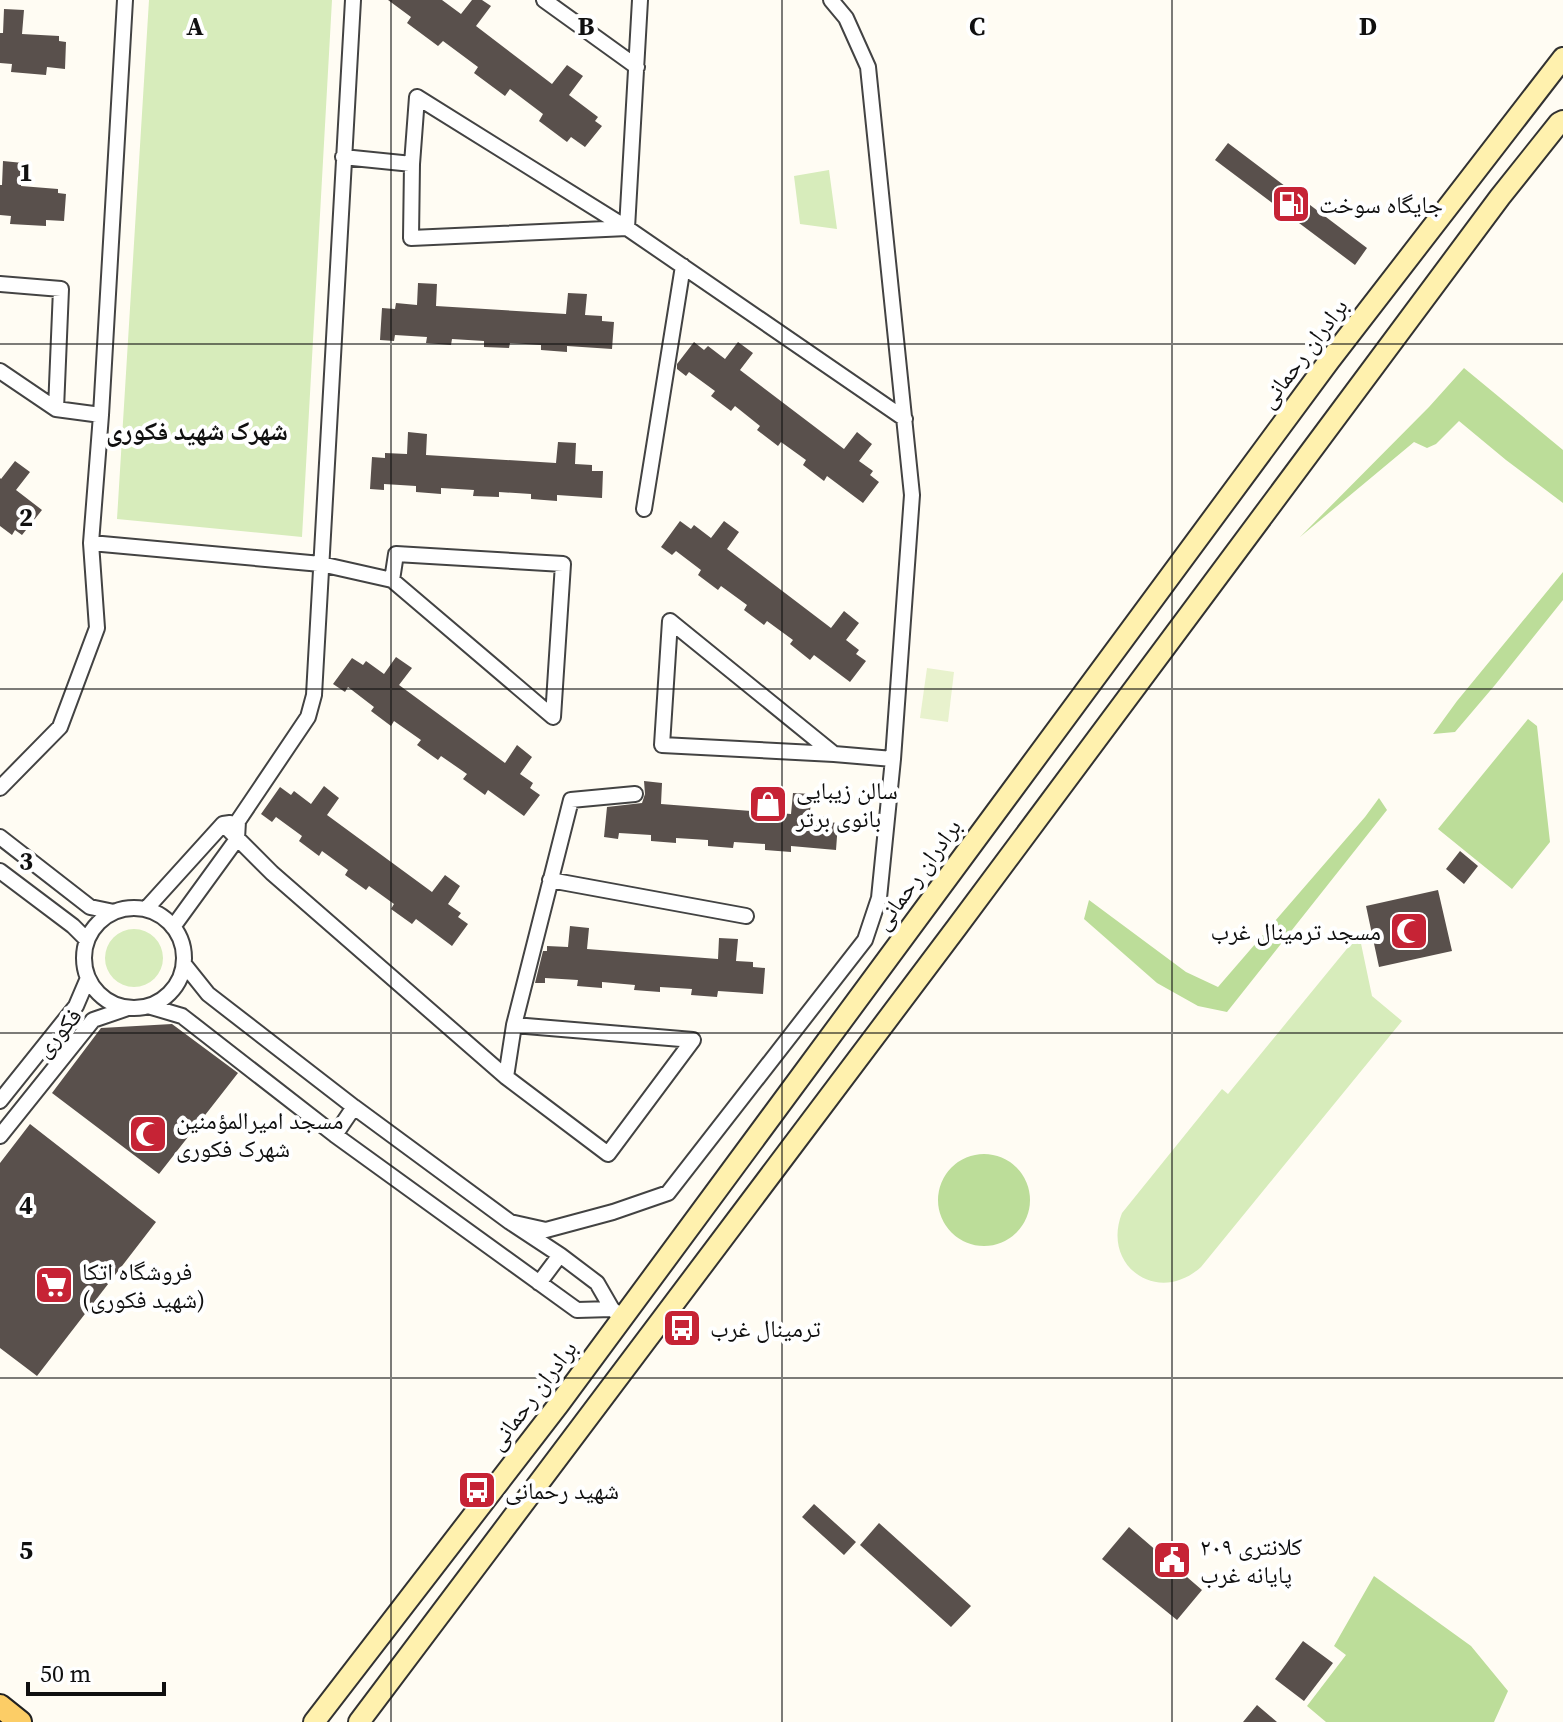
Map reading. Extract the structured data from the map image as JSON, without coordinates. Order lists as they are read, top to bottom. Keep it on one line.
{"streets":{"main road":["برادران رحمانی"],"street":["فکوری"]},"districts":["شهرک شهید فکوری"],"places":{"fuel station":["جایگاه سوخت"],"shop":["سالن زیبایی بانوی برتر"],"mosque":["مسجد ترمینال غرب","مسجد امیرالمؤمنین شهرک فکوری"],"supermarket":["فروشگاه اتکا (شهید فکوری)"],"bus stop":["ترمینال غرب","شهید رحمانی"],"public building":["کلانتری ۲۰۹ پایانه غرب"]},"scale_bar":"50 m","grid":{"columns":["A","B","C","D"],"rows":["1","2","3","4","5"]}}
